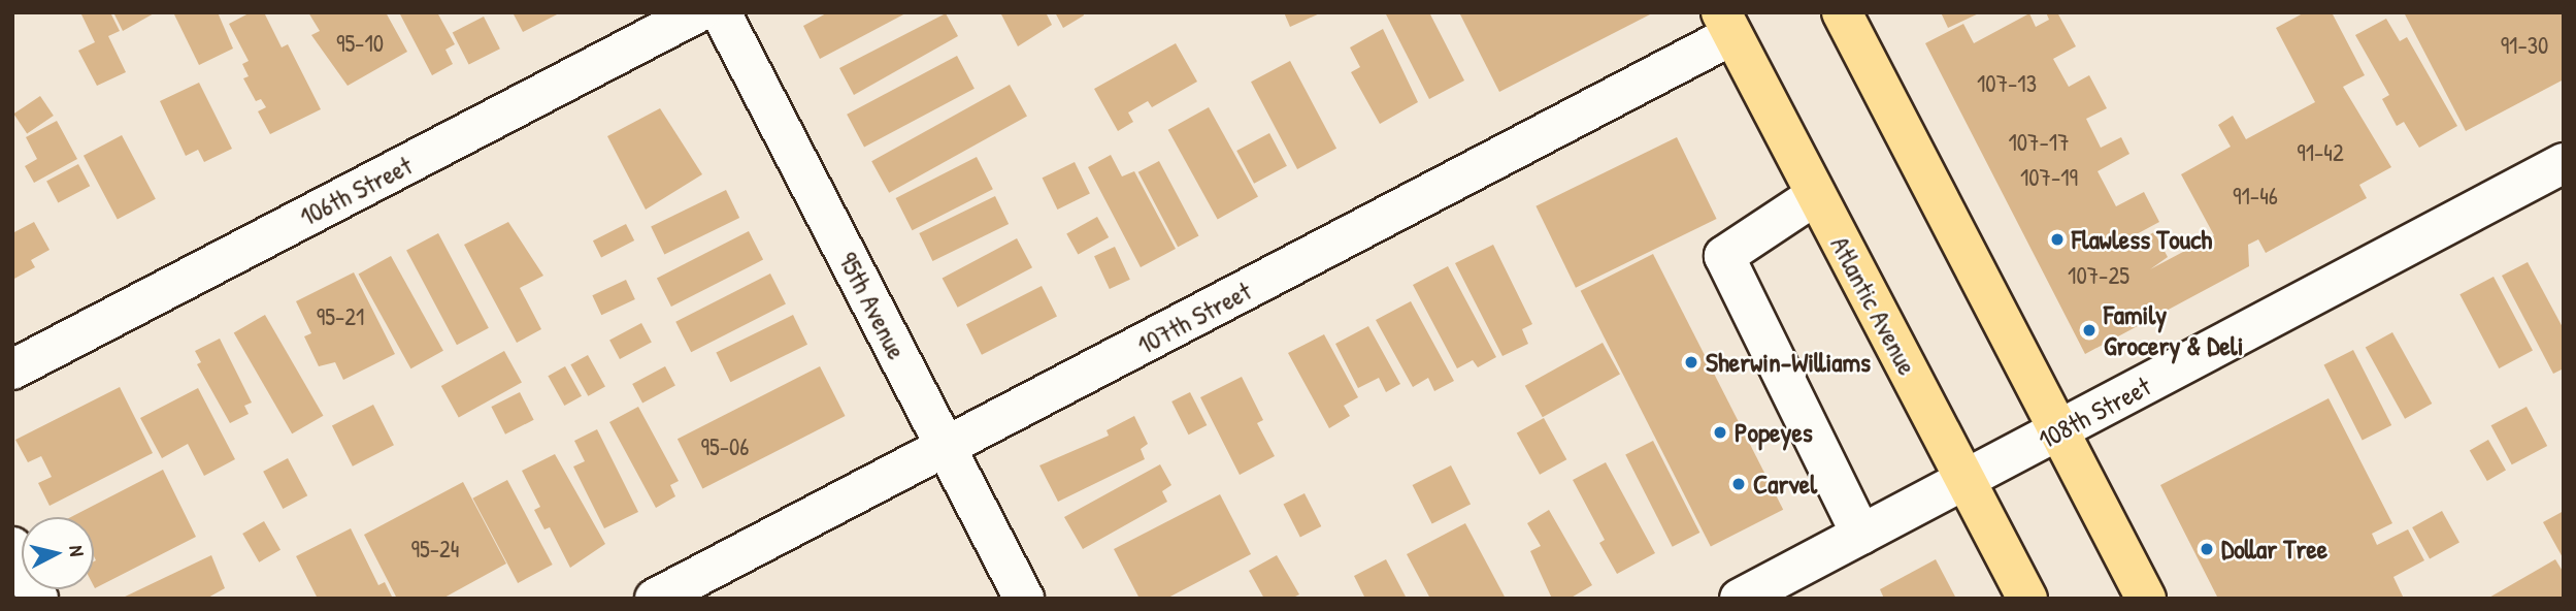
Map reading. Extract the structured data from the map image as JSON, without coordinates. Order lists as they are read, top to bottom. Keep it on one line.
{"streets":{"main road":["Atlantic Avenue"],"street":["106th Street","95th Avenue","107th Street","108th Street"]},"crossings":[["95th Avenue","107th Street"],["Atlantic Avenue","107th Street"],["Atlantic Avenue","108th Street"]],"places":["Flawless Touch","Family Grocery & Deli","Sherwin-Williams","Popeyes","Carvel","Dollar Tree"],"house_numbers":["95-10","91-30","107-13","107-17","91-42","107-19","91-46","107-25","95-21","95-06","95-24"],"north":"right"}
